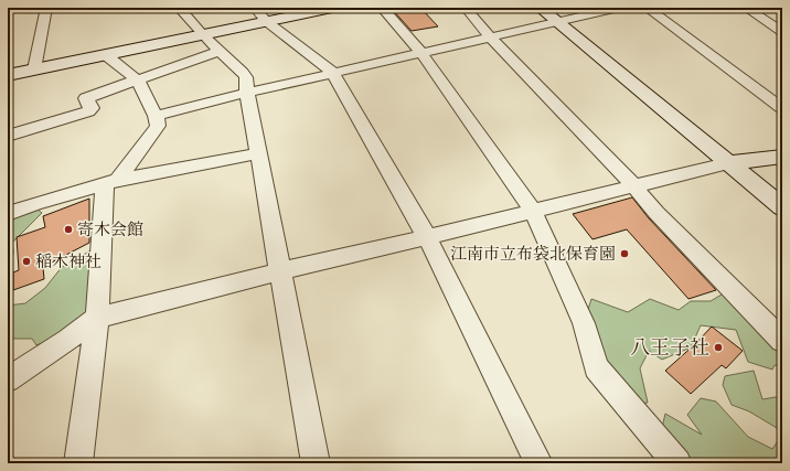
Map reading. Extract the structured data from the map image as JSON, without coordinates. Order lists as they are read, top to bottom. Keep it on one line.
{"places":["寄木会館","江南市立布袋北保育園","稲木神社","八王子社"]}
